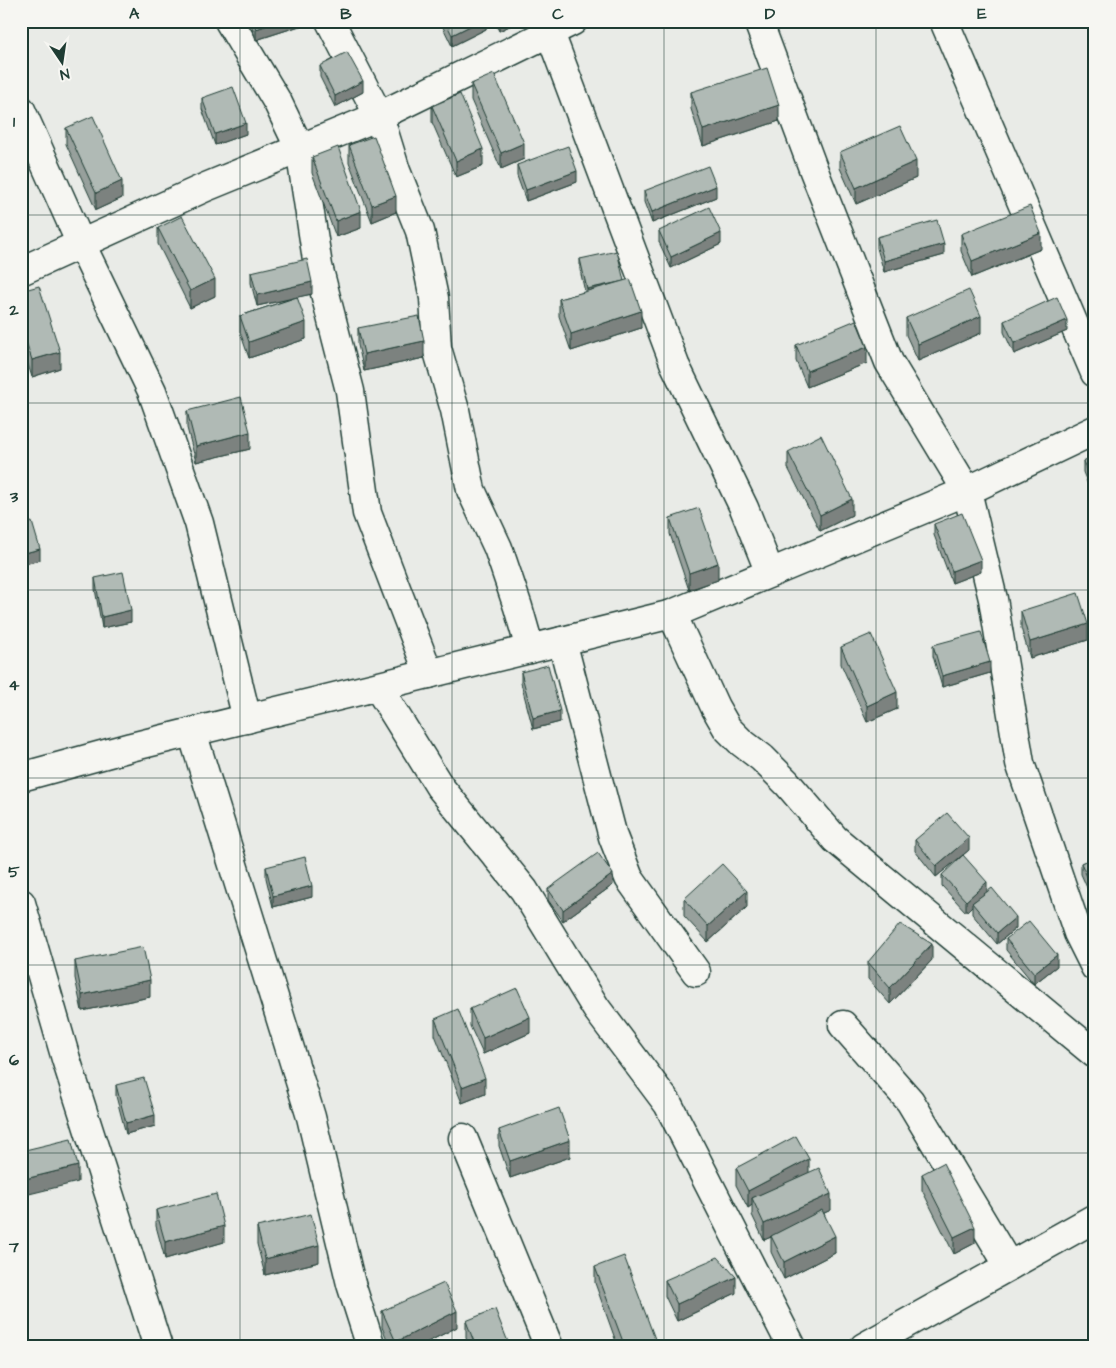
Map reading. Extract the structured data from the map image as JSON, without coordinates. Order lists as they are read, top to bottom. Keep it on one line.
{"north":"bottom","grid":{"columns":["A","B","C","D","E"],"rows":["1","2","3","4","5","6","7"]}}
